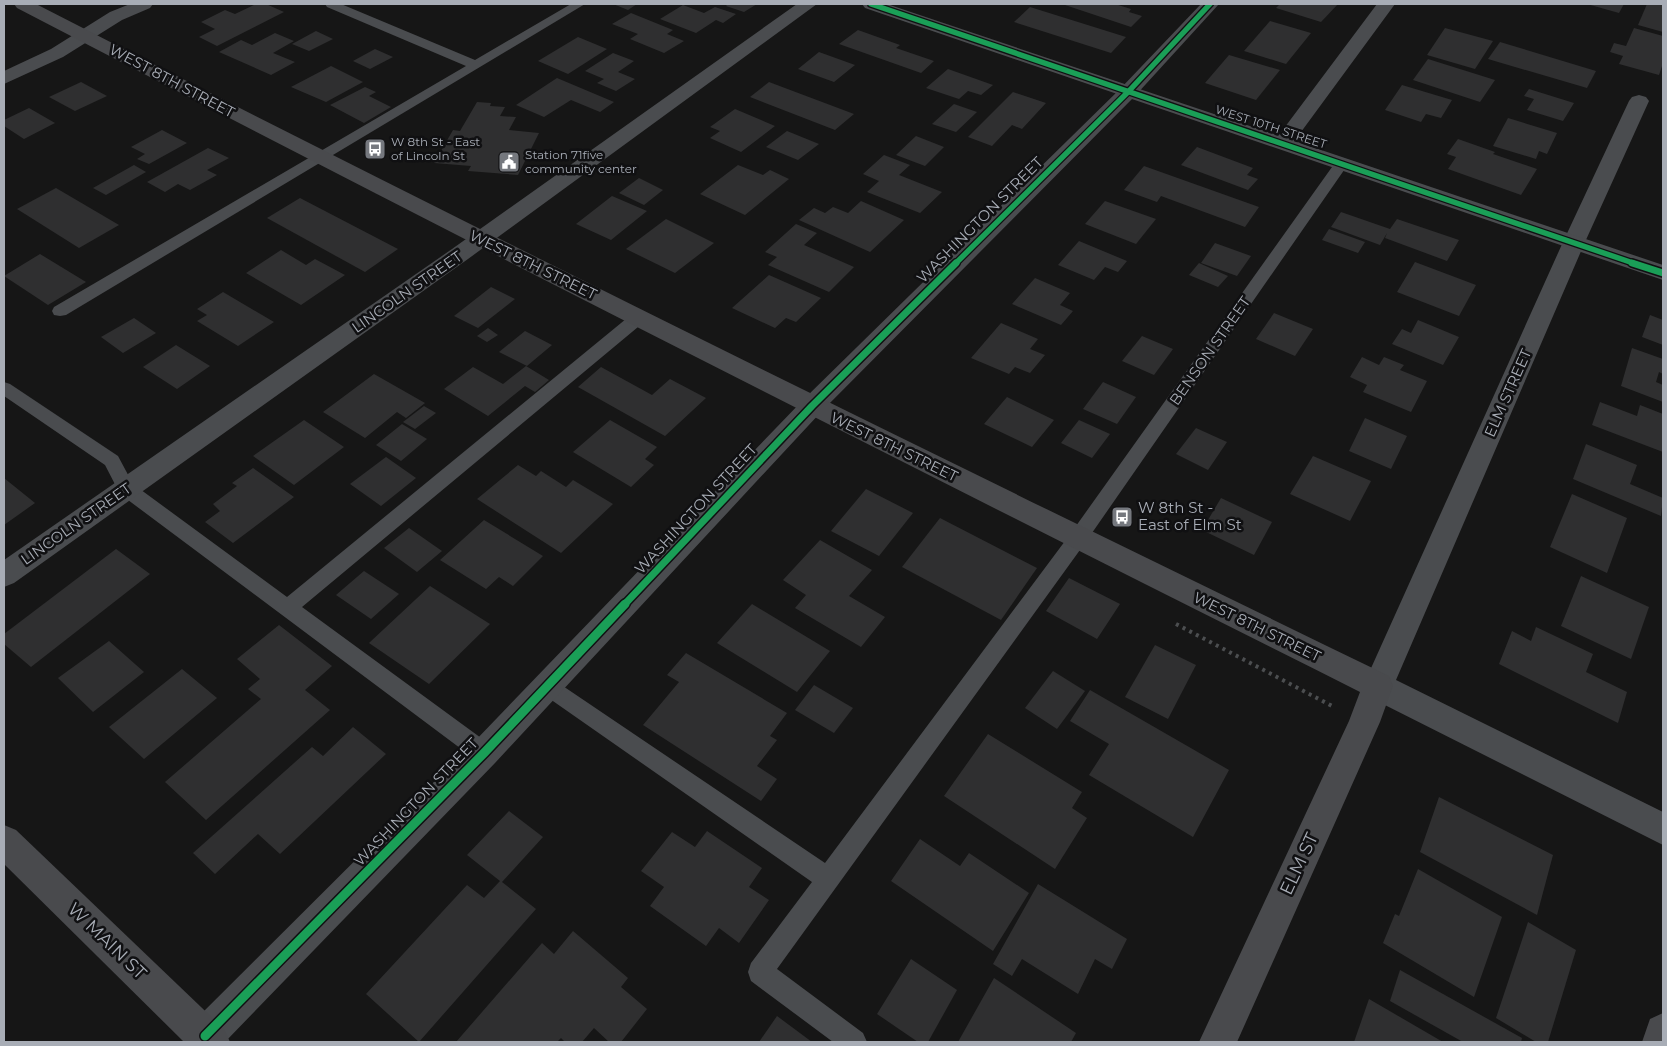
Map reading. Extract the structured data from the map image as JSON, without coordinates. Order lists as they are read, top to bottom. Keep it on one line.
{"streets":{"main road":["WEST 8TH STREET","ELM ST","W MAIN ST"],"street":["WEST 10TH STREET","WASHINGTON STREET","LINCOLN STREET","ELM STREET"],"lane":["BENSON STREET"]},"crossings":[["WEST 8TH STREET","WASHINGTON STREET"],["WEST 8TH STREET","LINCOLN STREET"],["WEST 8TH STREET","BENSON STREET"],["WEST 8TH STREET","ELM STREET"],["WEST 8TH STREET","ELM ST"],["WEST 10TH STREET","WASHINGTON STREET"],["WEST 10TH STREET","BENSON STREET"],["WEST 10TH STREET","ELM STREET"],["WASHINGTON STREET","W MAIN ST"],["ELM STREET","ELM ST"]],"places":{"bus stop":["W 8th St - East of Lincoln St","W 8th St - East of Elm St"],"public building":["Station 71five community center"]}}
